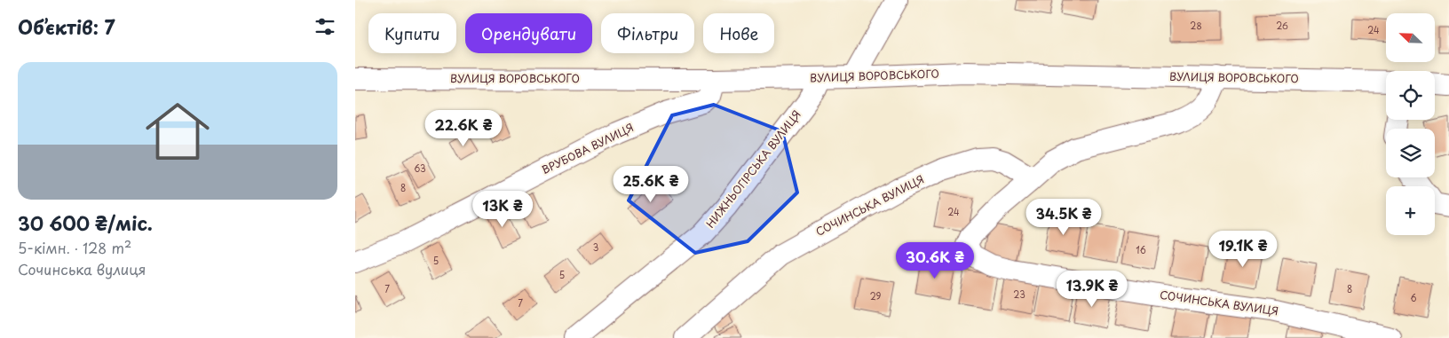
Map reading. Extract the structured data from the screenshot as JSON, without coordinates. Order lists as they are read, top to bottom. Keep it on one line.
{"streets":{"street":["ВУЛИЦЯ ВОРОВСЬКОГО","ВРУБОВА ВУЛИЦЯ","НИЖНЬОГІРСЬКА ВУЛИЦЯ","СОЧИНСЬКА ВУЛИЦЯ"]},"crossings":[["ВУЛИЦЯ ВОРОВСЬКОГО","ВРУБОВА ВУЛИЦЯ"],["ВУЛИЦЯ ВОРОВСЬКОГО","НИЖНЬОГІРСЬКА ВУЛИЦЯ"]],"house_numbers":["28","26","24","63","8","24","3","16","5","5","7","8","23","29","6","7"],"north":"top left","page":{"heading":"Об’єктів: 7","map_buttons":"+","chip":["Купити","Орендувати","Фільтри","Нове"],"list":[{"name":"30 600 ₴/міс.","note":"5-кімн. · 128 m² · Сочинська вулиця"}],"price":["22.6K ₴","25.6K ₴","13K ₴","34.5K ₴","19.1K ₴","30.6K ₴","13.9K ₴"]}}
